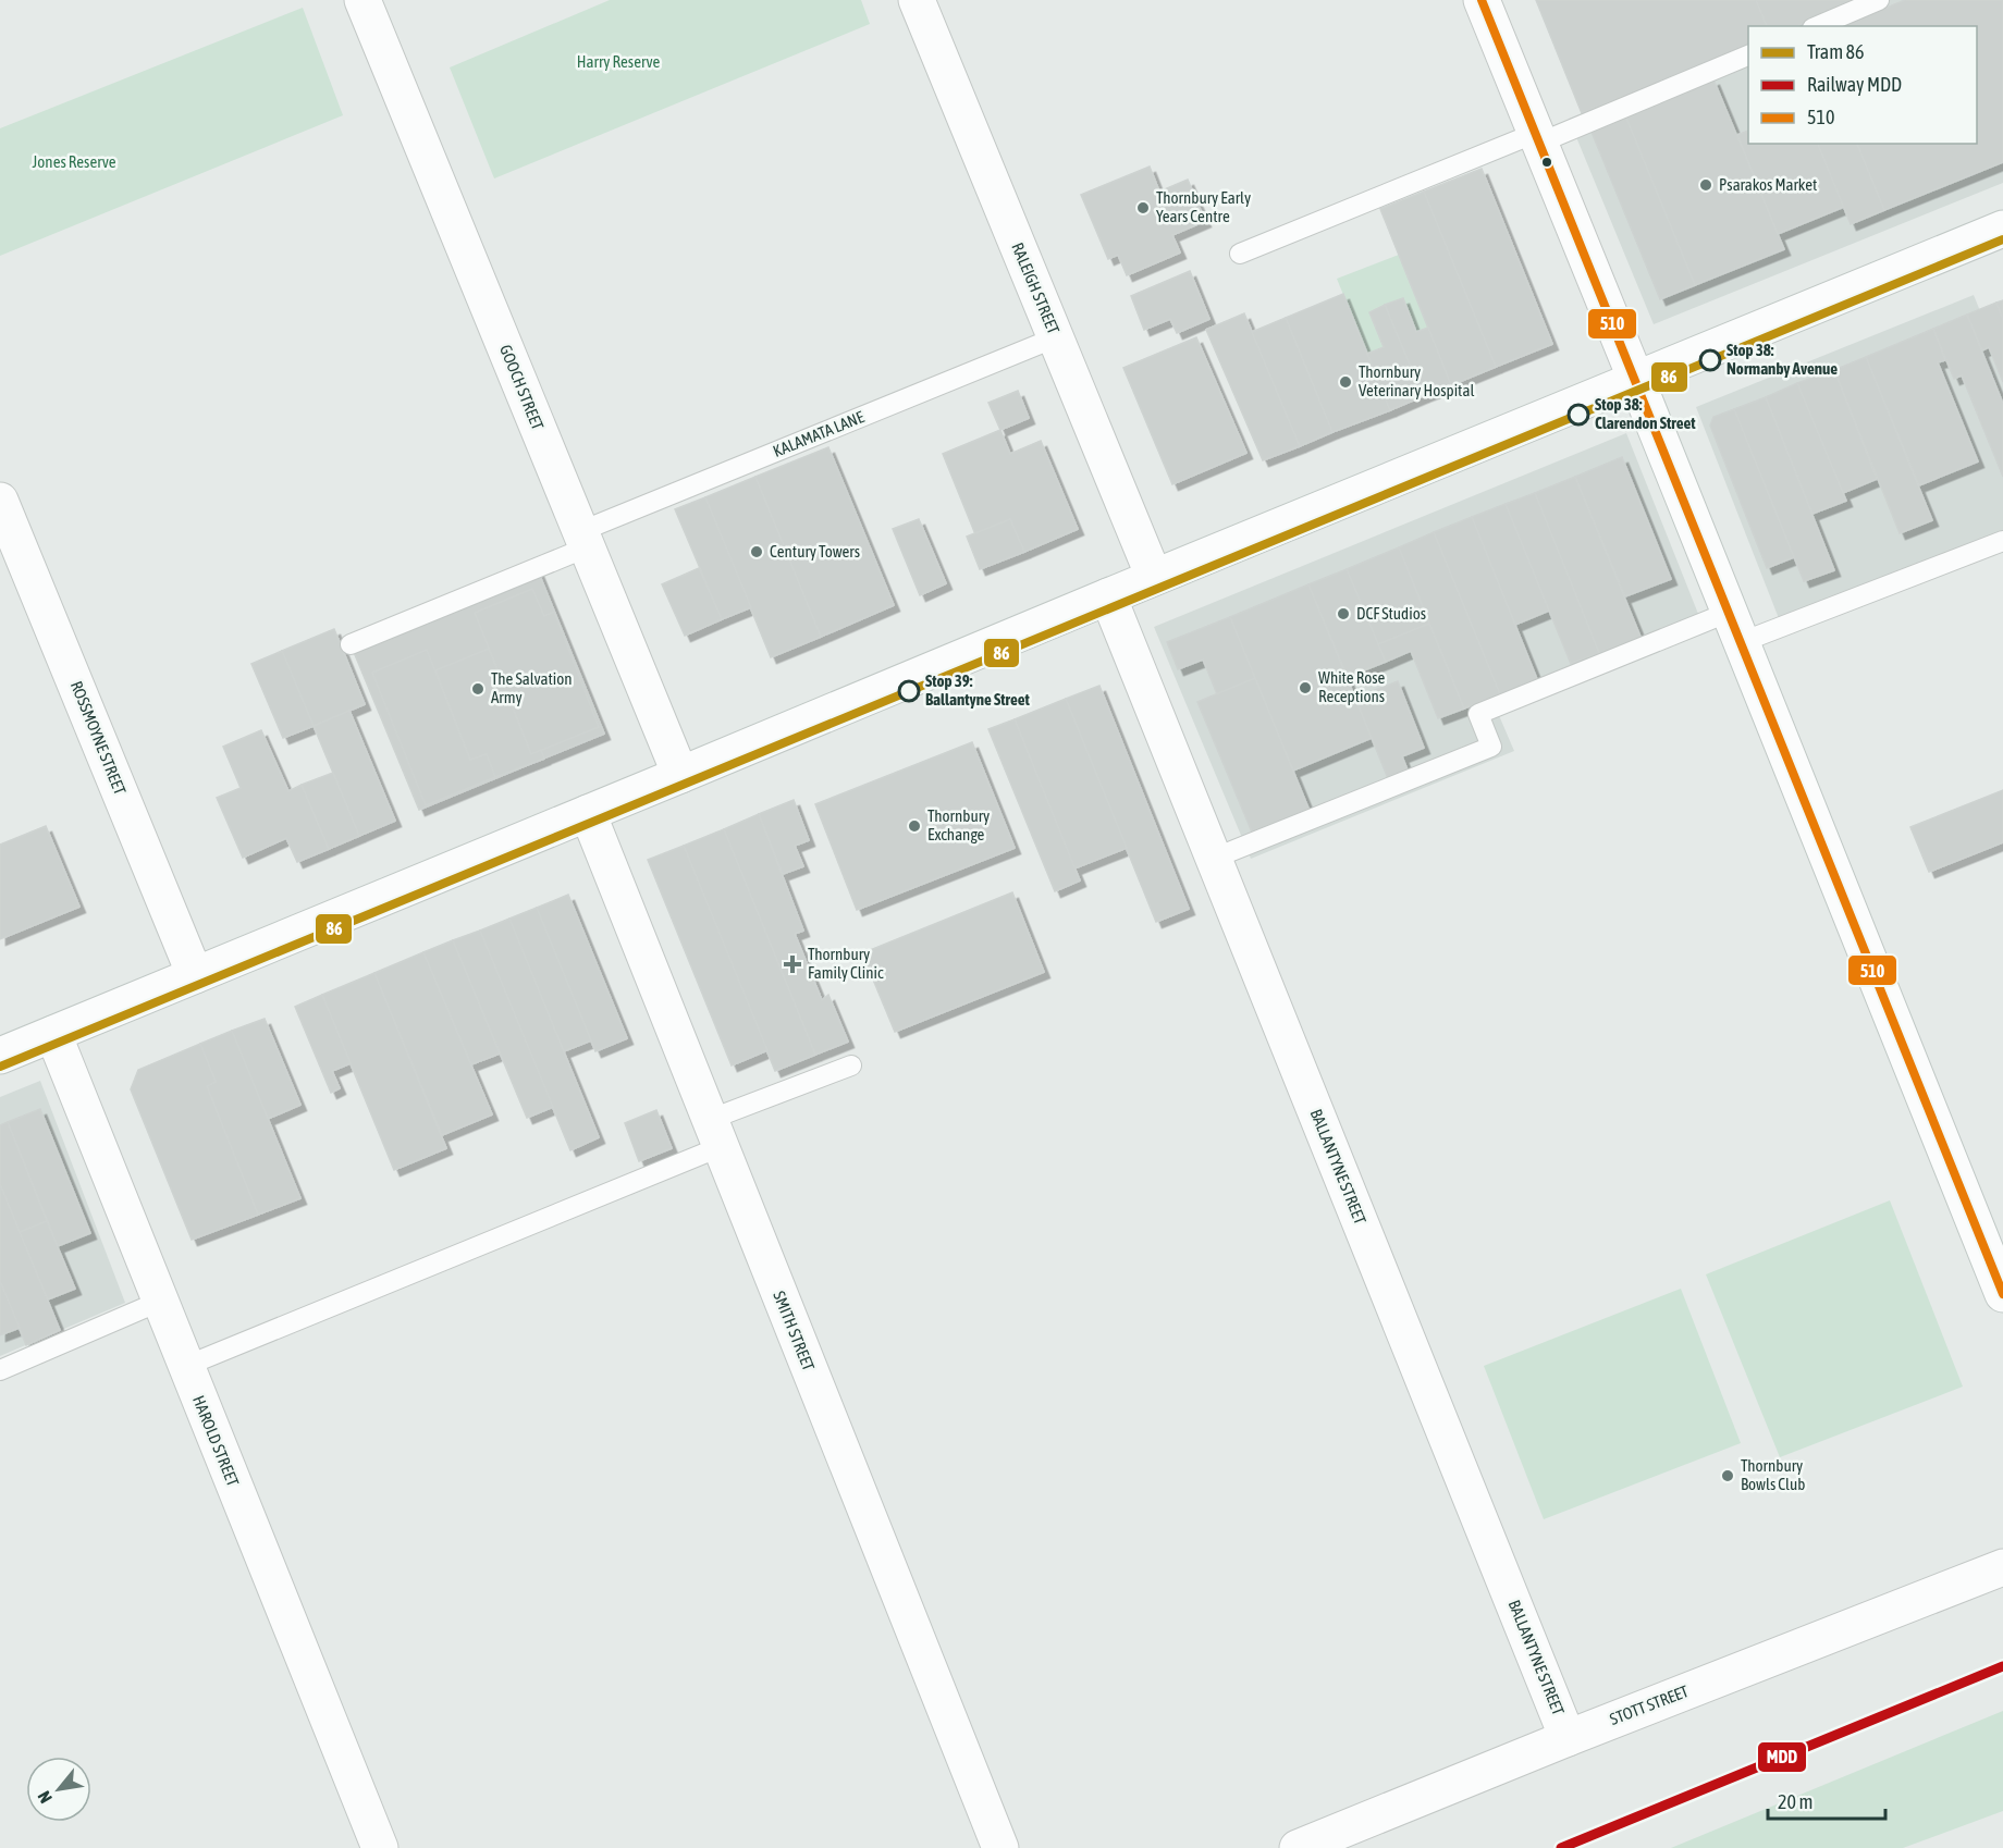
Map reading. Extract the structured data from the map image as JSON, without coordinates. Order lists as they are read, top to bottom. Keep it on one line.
{"streets":{"street":["RALEIGH STREET","GOOCH STREET","ROSSMOYNE STREET","BALLANTYNE STREET","SMITH STREET","HAROLD STREET","STOTT STREET"],"lane":["KALAMATA LANE"]},"crossings":[["RALEIGH STREET","KALAMATA LANE"],["GOOCH STREET","KALAMATA LANE"],["BALLANTYNE STREET","STOTT STREET"]],"parks":["Harry Reserve","Jones Reserve"],"places":{"other":["Psarakos Market","Thornbury Early Years Centre","Stop 38: Normanby Avenue","Thornbury Veterinary Hospital","Stop 38: Clarendon Street","Century Towers","DCF Studios","White Rose Receptions","The Salvation Army","Stop 39: Ballantyne Street","Thornbury Exchange","Thornbury Bowls Club"],"health":["Thornbury Family Clinic"]},"lines":["transit line 510","tram line 86","rail line MDD"],"legend":["Tram 86","Railway MDD","510"],"scale_bar":"20 m","north":"bottom left"}
